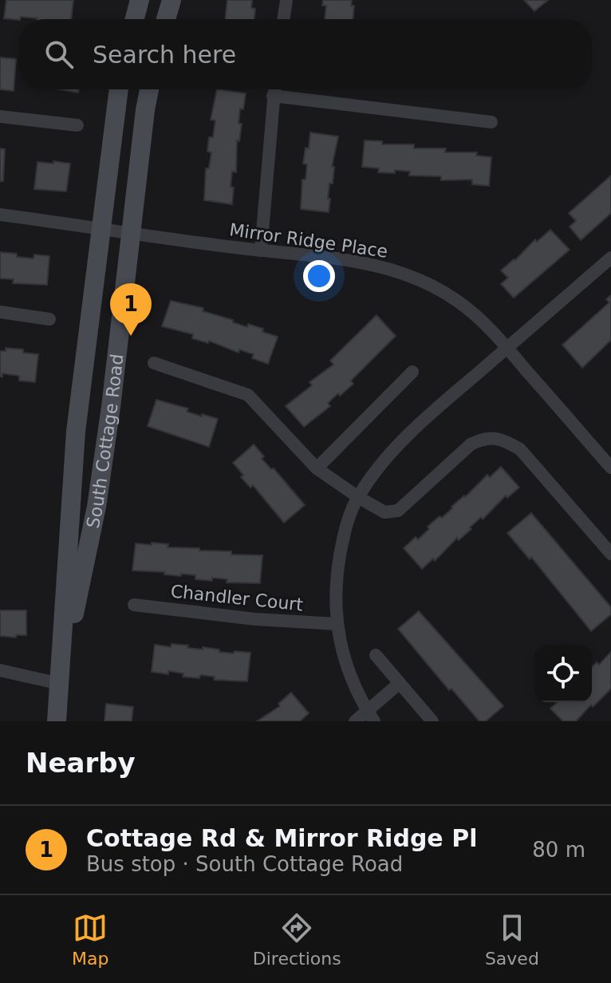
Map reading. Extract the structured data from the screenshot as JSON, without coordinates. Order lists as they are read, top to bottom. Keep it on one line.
{"streets":{"street":["Mirror Ridge Place","South Cottage Road","Chandler Court"]},"crossings":[["Mirror Ridge Place","South Cottage Road"]],"page":{"search":"Search here","pins":"1","heading":"Nearby","list":[{"mark":"1","name":"Cottage Rd & Mirror Ridge Pl","note":"Bus stop · South Cottage Road","value":"80 m"}],"nav":["Map","Directions","Saved"]}}
